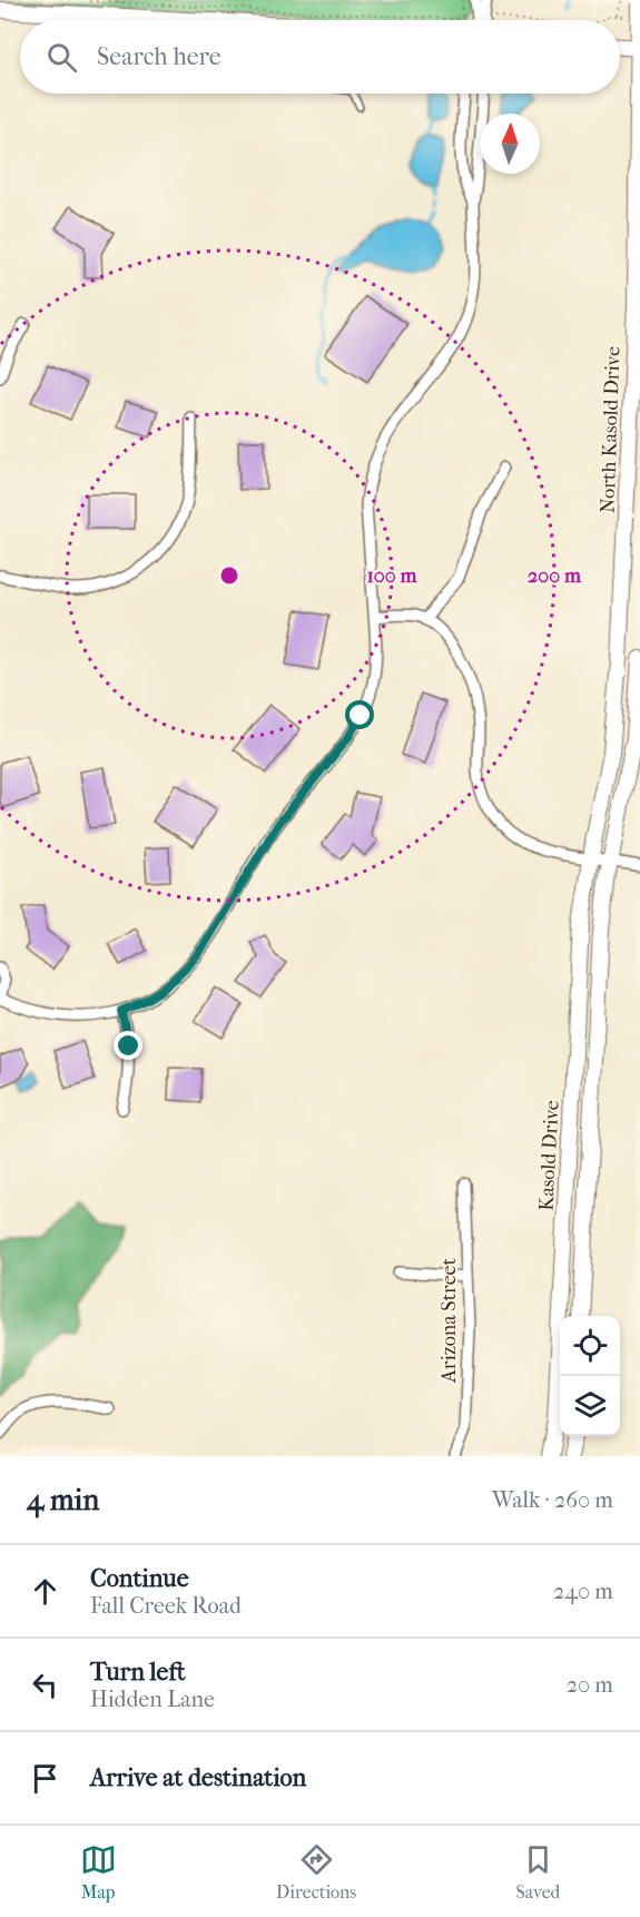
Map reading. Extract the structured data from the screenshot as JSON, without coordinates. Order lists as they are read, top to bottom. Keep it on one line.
{"streets":{"main road":["North Kasold Drive","Kasold Drive"],"street":["Arizona Street"]},"crossings":[["North Kasold Drive","Kasold Drive"]],"north":"top","page":{"search":"Search here","heading":["4 min","Walk · 260 m"],"list":[["Continue","Fall Creek Road","240 m"],["Turn left","Hidden Lane","20 m"],"Arrive at destination"],"nav":["Map","Directions","Saved"]},"rings":["100 m","200 m"]}
